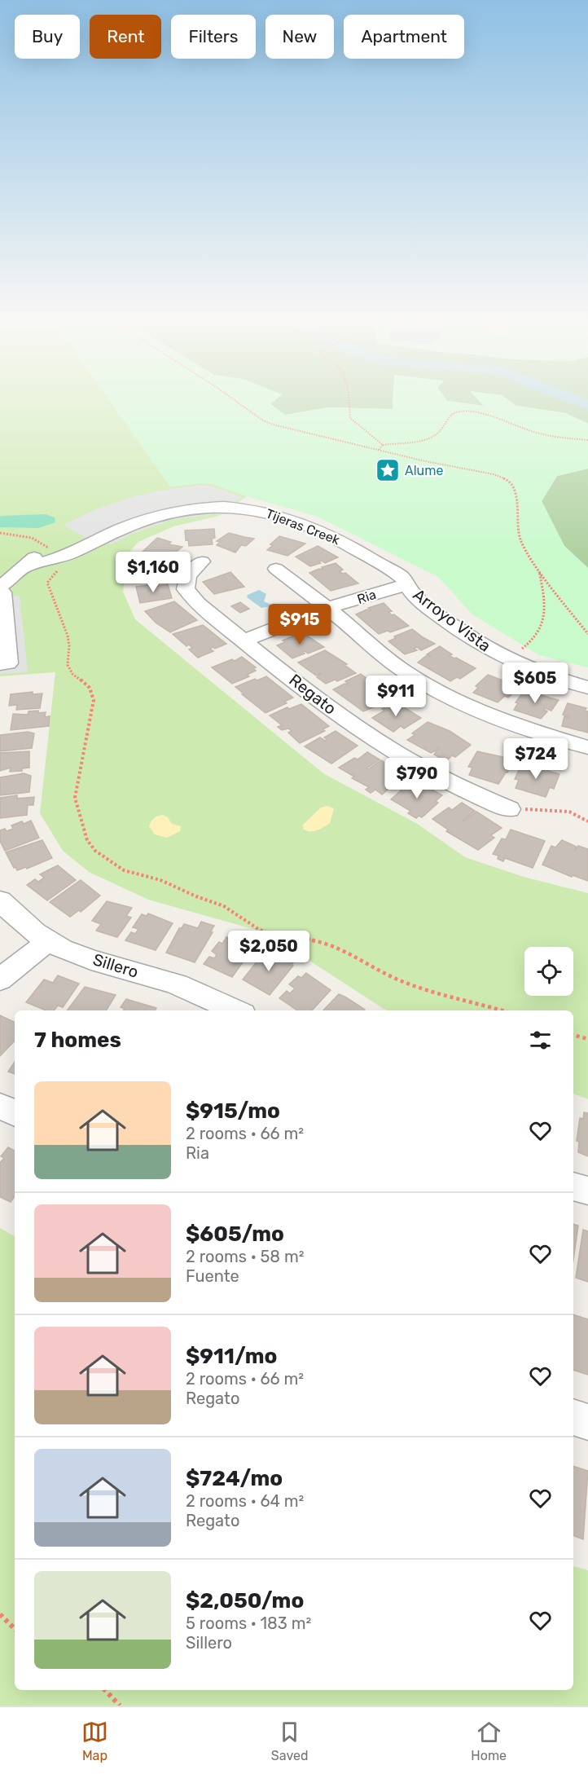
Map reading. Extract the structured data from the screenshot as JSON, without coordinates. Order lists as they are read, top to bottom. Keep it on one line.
{"streets":{"street":["Tijeras Creek","Ria","Arroyo Vista","Regato","Sillero"]},"crossings":[["Tijeras Creek","Ria"],["Tijeras Creek","Arroyo Vista"],["Ria","Arroyo Vista"],["Ria","Regato"]],"places":{"place":["Alume"]},"page":{"chip":["Buy","Rent","Filters","New","Apartment"],"price":["$1,160","$915","$605","$911","$724","$790","$2,050"],"heading":"7 homes","list":[{"name":"$915/mo","note":"2 rooms · 66 m² · Ria"},{"name":"$605/mo","note":"2 rooms · 58 m² · Fuente"},{"name":"$911/mo","note":"2 rooms · 66 m² · Regato"},{"name":"$724/mo","note":"2 rooms · 64 m² · Regato"},{"name":"$2,050/mo","note":"5 rooms · 183 m² · Sillero"}],"tabs":["Map","Saved","Home"]}}
